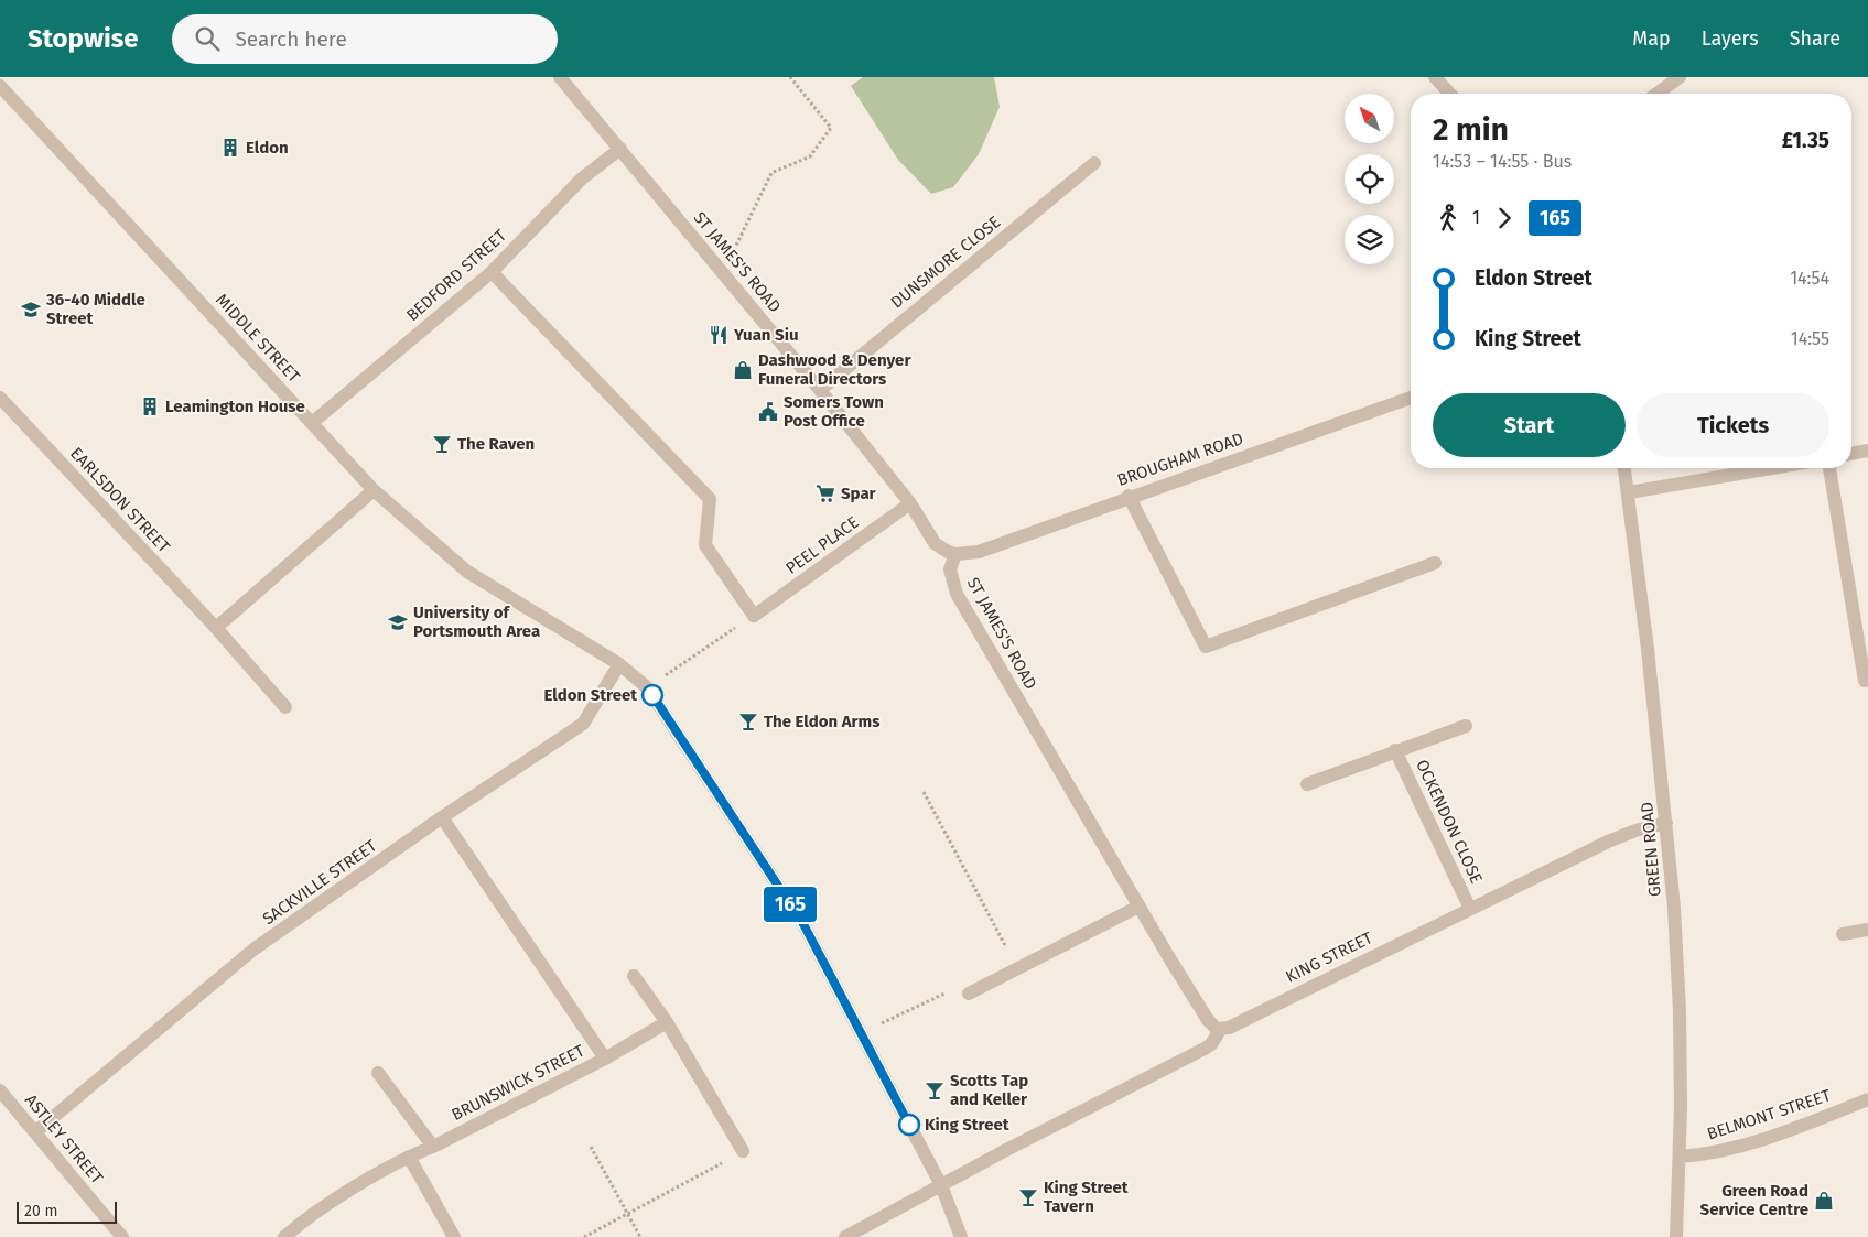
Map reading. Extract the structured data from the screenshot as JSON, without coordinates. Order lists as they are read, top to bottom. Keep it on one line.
{"streets":{"street":["ST JAMES'S ROAD","DUNSMORE CLOSE","BEDFORD STREET","MIDDLE STREET","BROUGHAM ROAD","EARLSDON STREET","PEEL PLACE","OCKENDON CLOSE","GREEN ROAD","SACKVILLE STREET","KING STREET","BRUNSWICK STREET","BELMONT STREET","ASTLEY STREET"]},"crossings":[["ST JAMES'S ROAD","DUNSMORE CLOSE"],["ST JAMES'S ROAD","BEDFORD STREET"],["ST JAMES'S ROAD","BROUGHAM ROAD"],["ST JAMES'S ROAD","PEEL PLACE"],["ST JAMES'S ROAD","KING STREET"],["BEDFORD STREET","MIDDLE STREET"],["MIDDLE STREET","SACKVILLE STREET"],["OCKENDON CLOSE","KING STREET"],["GREEN ROAD","KING STREET"],["GREEN ROAD","BELMONT STREET"],["SACKVILLE STREET","BRUNSWICK STREET"],["SACKVILLE STREET","ASTLEY STREET"]],"places":{"building":["Eldon","Leamington House"],"school or university":["36-40 Middle Street","University of Portsmouth Area"],"restaurant":["Yuan Siu"],"shop":["Dashwood & Denyer Funeral Directors","Green Road Service Centre"],"public building":["Somers Town Post Office"],"bar":["The Raven","The Eldon Arms","Scotts Tap and Keller","King Street Tavern"],"supermarket":["Spar"],"other":["Eldon Street","King Street"]},"lines":["bus line 165"],"scale_bar":"20 m","north":"top left","page":{"header":"Stopwise","search":"Search here","nav":["Map","Layers","Share"],"on_map":"165","heading":["2 min","14:53 – 14:55 · Bus","£1.35"],"legs":["1","165"],"list":[{"name":"Eldon Street","value":"14:54"},{"name":"King Street","value":"14:55"}],"buttons":["Start","Tickets"],"scale":"20 m"}}
